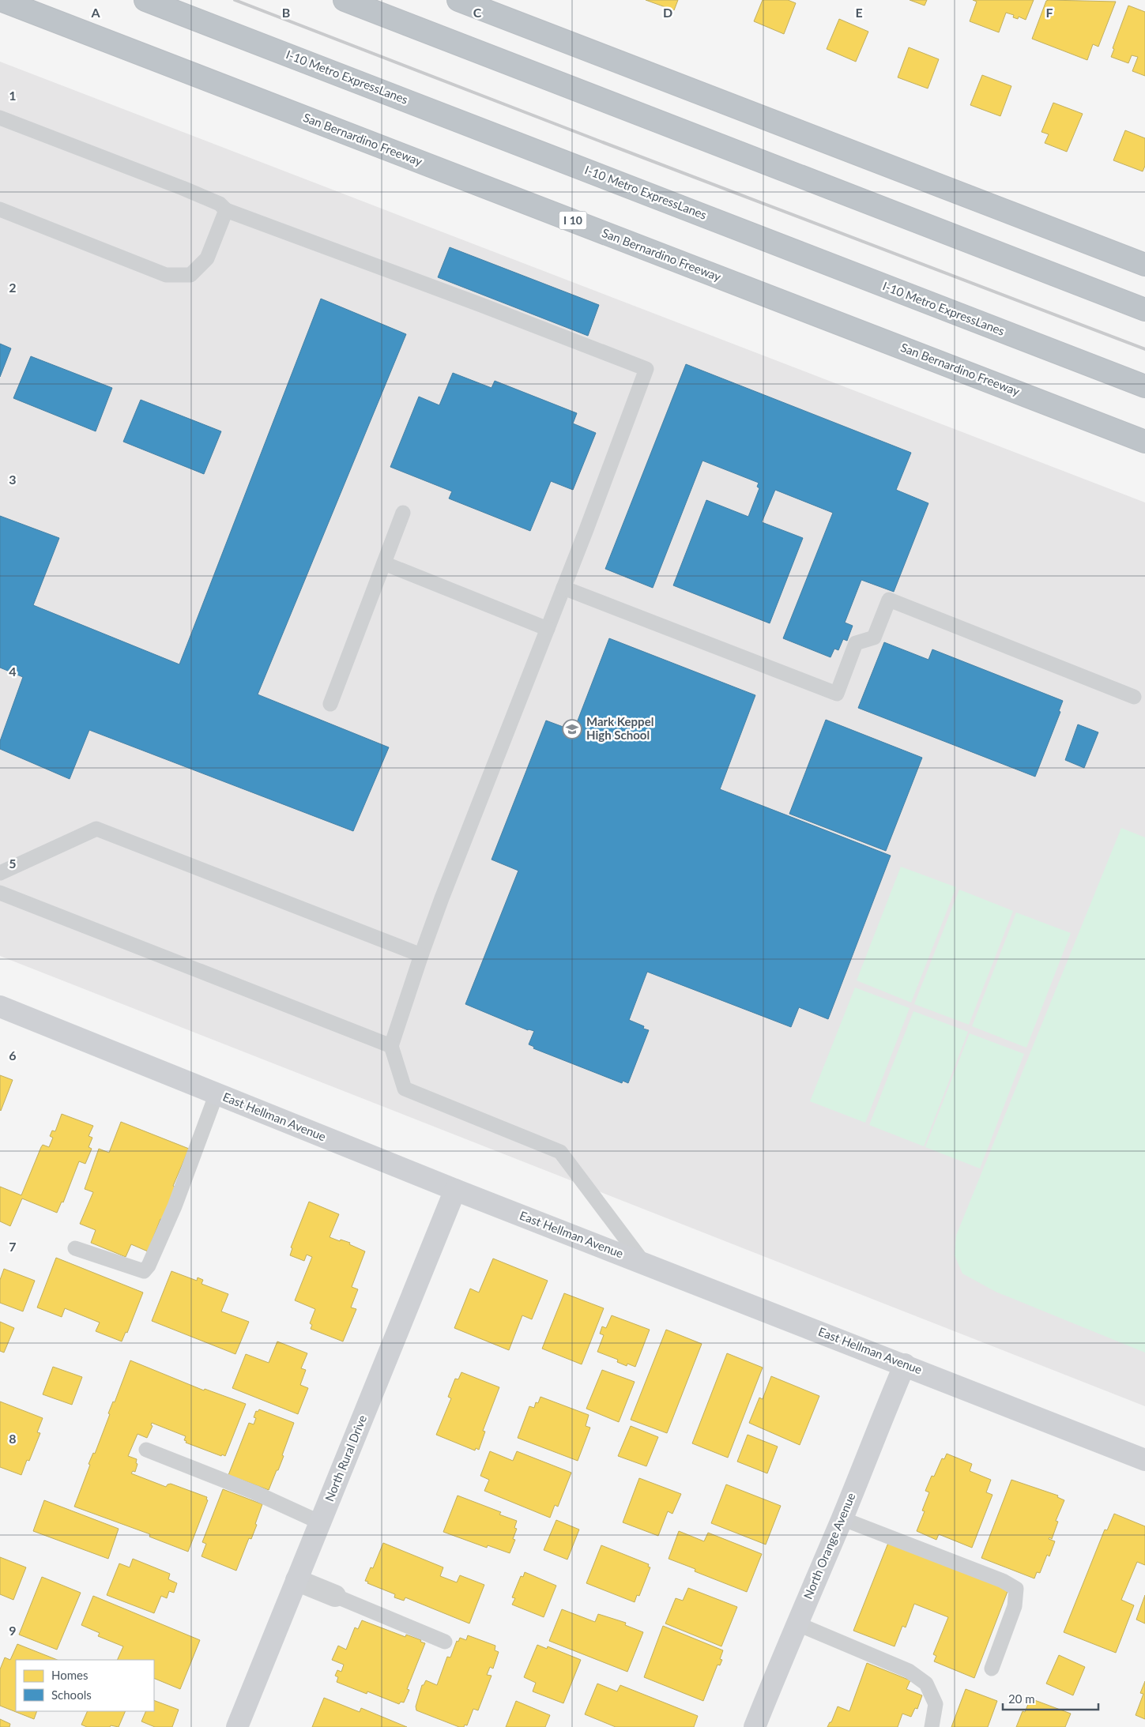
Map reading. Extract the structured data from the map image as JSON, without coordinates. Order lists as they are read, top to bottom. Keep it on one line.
{"streets":{"highway":["I-10 Metro ExpressLanes","San Bernardino Freeway","I 10"],"street":["East Hellman Avenue","North Rural Drive","North Orange Avenue"]},"crossings":[["East Hellman Avenue","North Rural Drive"],["East Hellman Avenue","North Orange Avenue"]],"places":{"school or university":["Mark Keppel High School"]},"legend":["Homes","Schools"],"scale_bar":"20 m","grid":{"columns":["A","B","C","D","E","F"],"rows":["1","2","3","4","5","6","7","8","9"]}}
